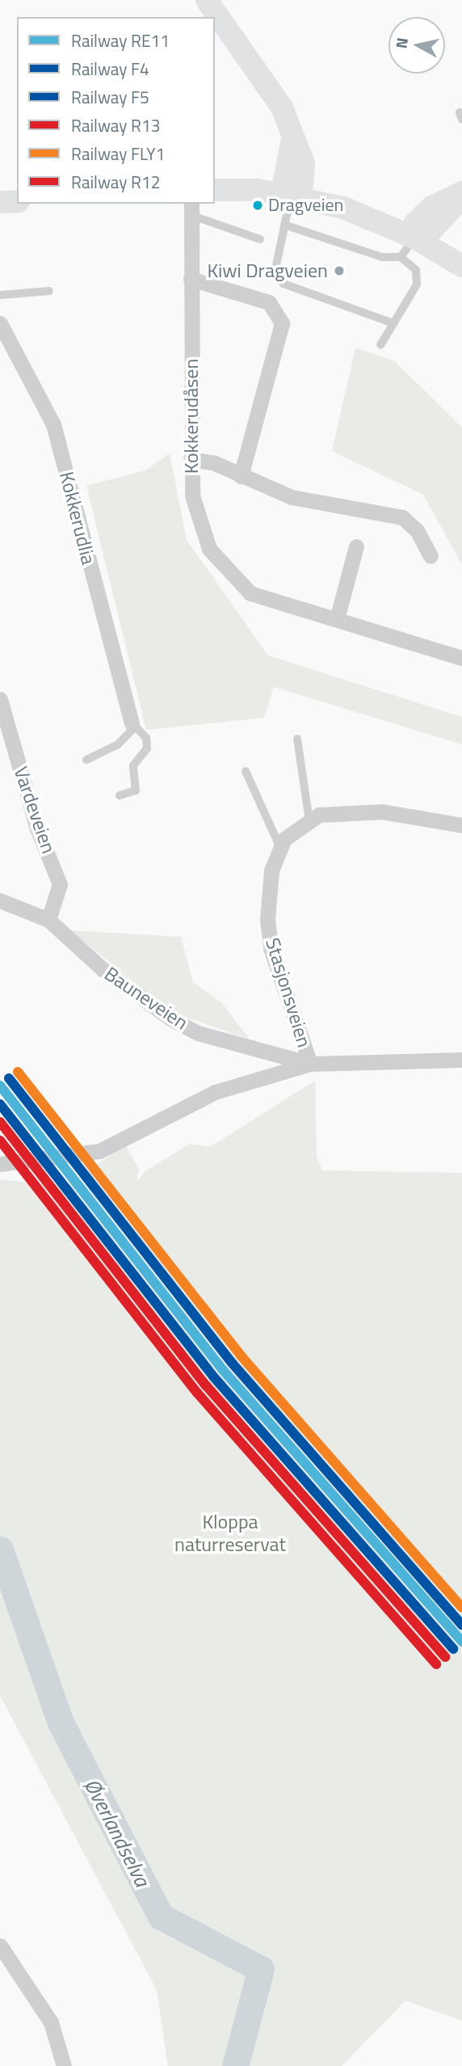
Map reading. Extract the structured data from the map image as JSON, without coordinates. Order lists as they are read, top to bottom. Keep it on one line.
{"streets":{"street":["Kokkerudåsen","Kokkerudlia","Vardeveien","Stasjonsveien","Bauneveien"]},"crossings":[["Vardeveien","Bauneveien"],["Stasjonsveien","Bauneveien"]],"water":["Øverlandselva"],"parks":["Kloppa naturreservat"],"places":["Dragveien","Kiwi Dragveien"],"lines":["rail line FLY1","rail line F5","rail line RE11","rail line F4","rail line R13","rail line R12"],"legend":["Railway RE11","Railway F4","Railway F5","Railway R13","Railway FLY1","Railway R12"],"north":"left"}
